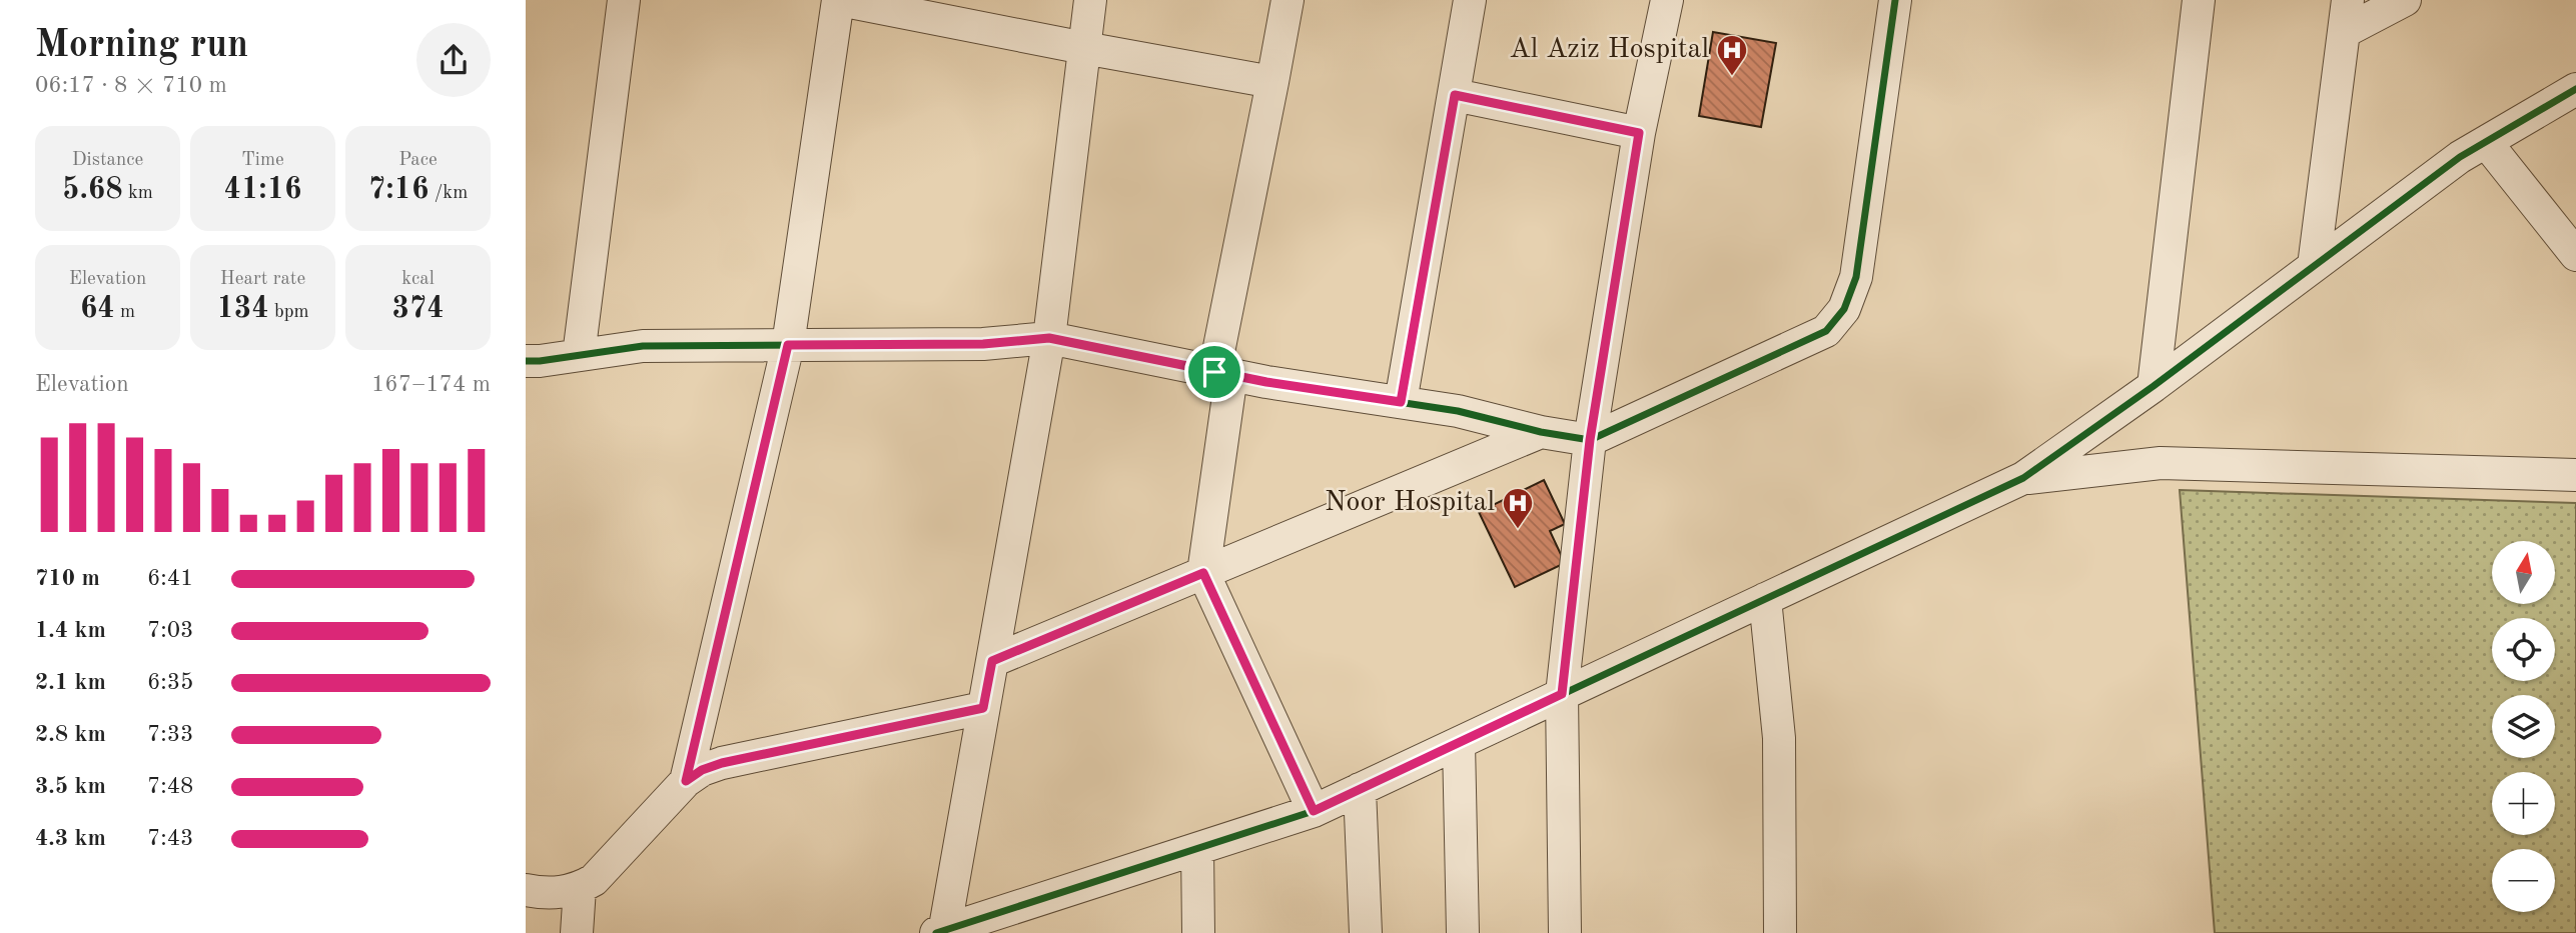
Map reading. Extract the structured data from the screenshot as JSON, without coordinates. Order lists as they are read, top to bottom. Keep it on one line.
{"places":{"hospital":["Al Aziz Hospital","Noor Hospital"]},"north":"top","page":{"heading":["Morning run","06:17 · 8 × 710 m"],"stats":[["Distance","5.68 km"],["Time","41:16"],["Pace","7:16 /km"],["Elevation","64 m"],["Heart rate","134 bpm"],["kcal","374"]],"chart":["Elevation","167–174 m"],"map_buttons":["+","−"],"list":[{"name":"710 m","note":"6:41"},{"name":"1.4 km","note":"7:03"},{"name":"2.1 km","note":"6:35"},{"name":"2.8 km","note":"7:33"},{"name":"3.5 km","note":"7:48"},{"name":"4.3 km","note":"7:43"}]}}
